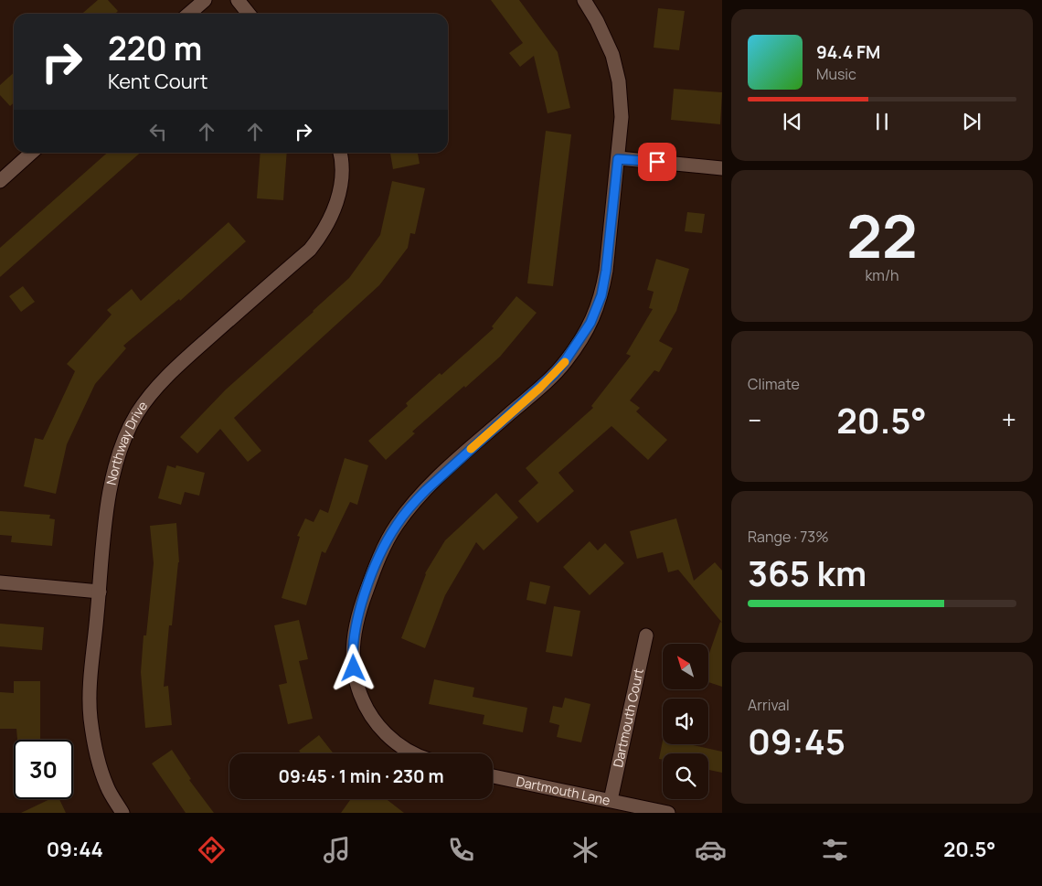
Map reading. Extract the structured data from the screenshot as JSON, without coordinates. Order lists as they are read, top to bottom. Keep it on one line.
{"streets":{"street":["Northway Drive","Dartmouth Court","Dartmouth Lane"]},"crossings":[["Dartmouth Court","Dartmouth Lane"]],"north":"top left","page":{"turn":["220 m","Kent Court"],"song":["94.4 FM","Music"],"tile":[["22","km/h"],"Climate",["Range · 73%","365 km"],["Arrival","09:45"]],"heat":["−","20.5°","+"],"limit":"30","trip":"09:45 · 1 min · 230 m","tabs":["09:44","20.5°"]}}
